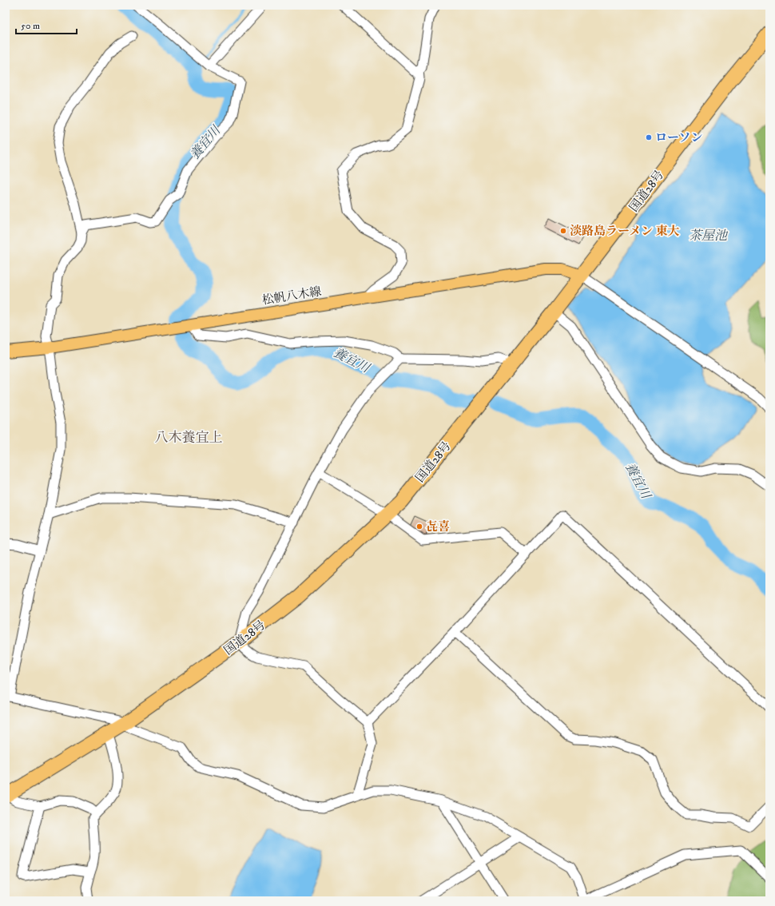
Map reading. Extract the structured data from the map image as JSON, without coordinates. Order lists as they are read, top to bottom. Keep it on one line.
{"streets":{"highway":["国道28号"],"main road":["松帆八木線"]},"crossings":[["国道28号","松帆八木線"]],"districts":["八木養宜上"],"water":["養宜川","茶屋池"],"places":["ローソン","淡路島ラーメン 東大","㐂喜"],"scale_bar":"50 m"}
